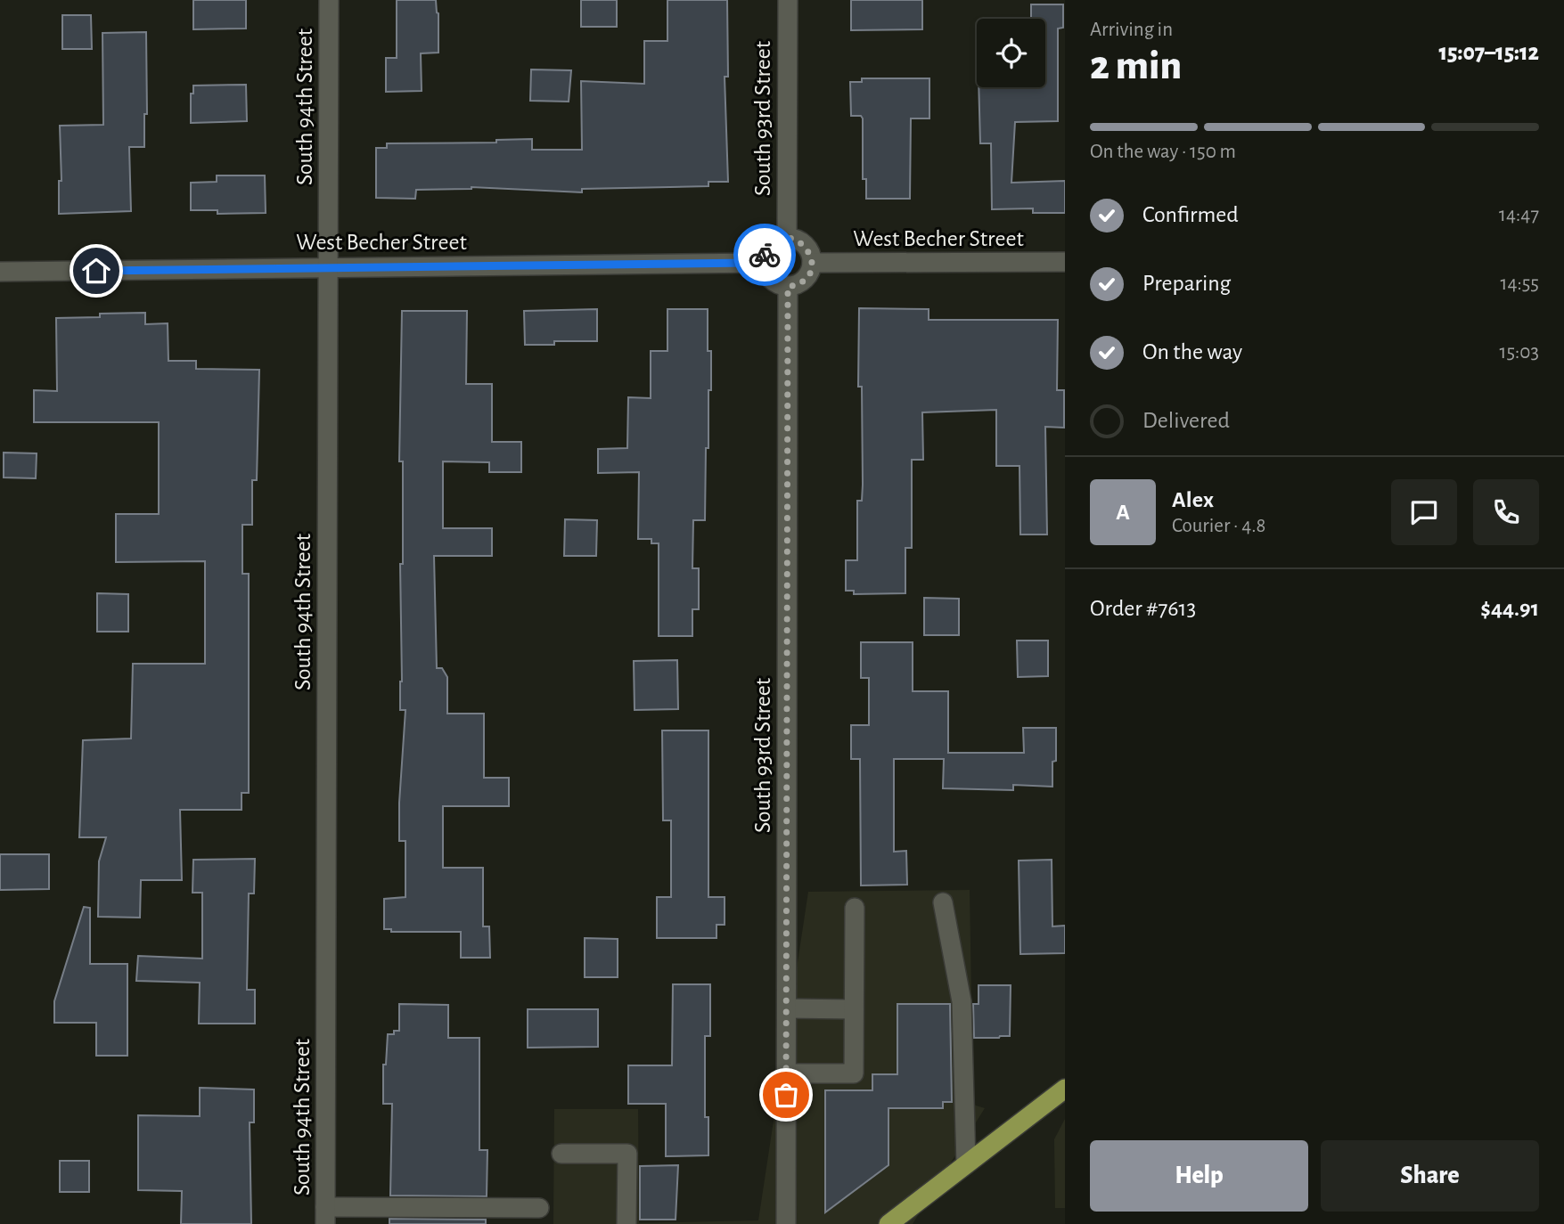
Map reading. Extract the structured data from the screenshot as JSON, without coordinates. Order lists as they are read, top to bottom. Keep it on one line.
{"streets":{"street":["South 94th Street","South 93rd Street","West Becher Street"]},"crossings":[["South 94th Street","West Becher Street"],["South 93rd Street","West Becher Street"]],"page":{"heading":["2 min","Arriving in","15:07–15:12"],"panel":["Alex","Courier · 4.8","Order #7613","$44.91"],"bar":"On the way · 150 m","list":[["Confirmed","14:47"],["Preparing","14:55"],["On the way","15:03"],"Delivered"],"round":"A","buttons":["Help","Share"]}}
